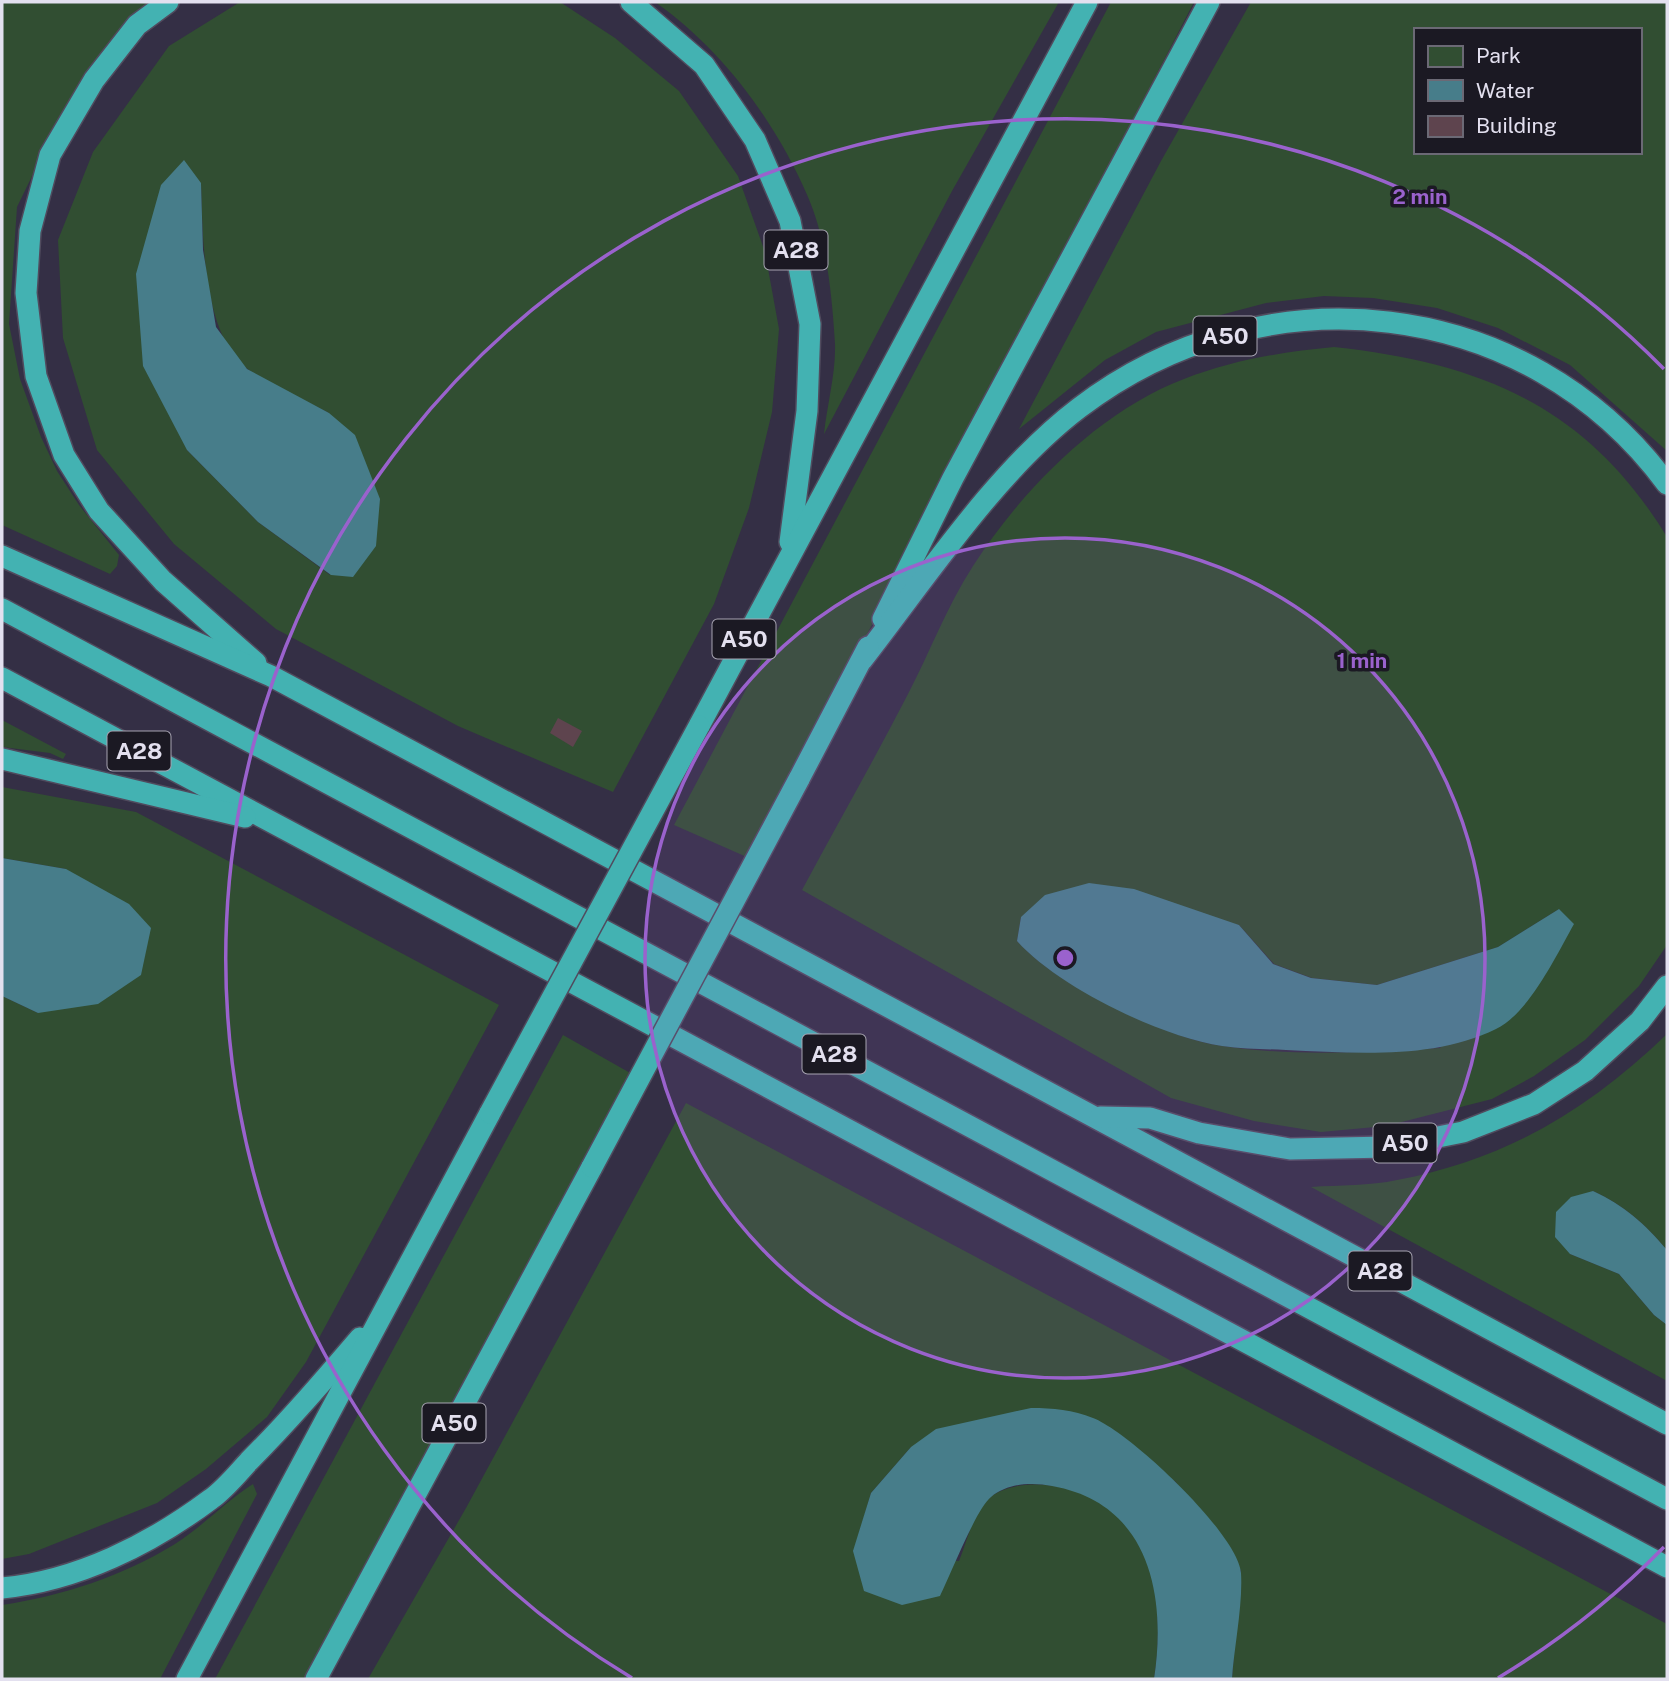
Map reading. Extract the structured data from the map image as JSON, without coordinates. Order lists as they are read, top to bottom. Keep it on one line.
{"streets":{"highway":["A28","A50"]},"crossings":[["A28","A50"]],"legend":["Park","Water","Building"],"rings":["2 min","1 min"]}
